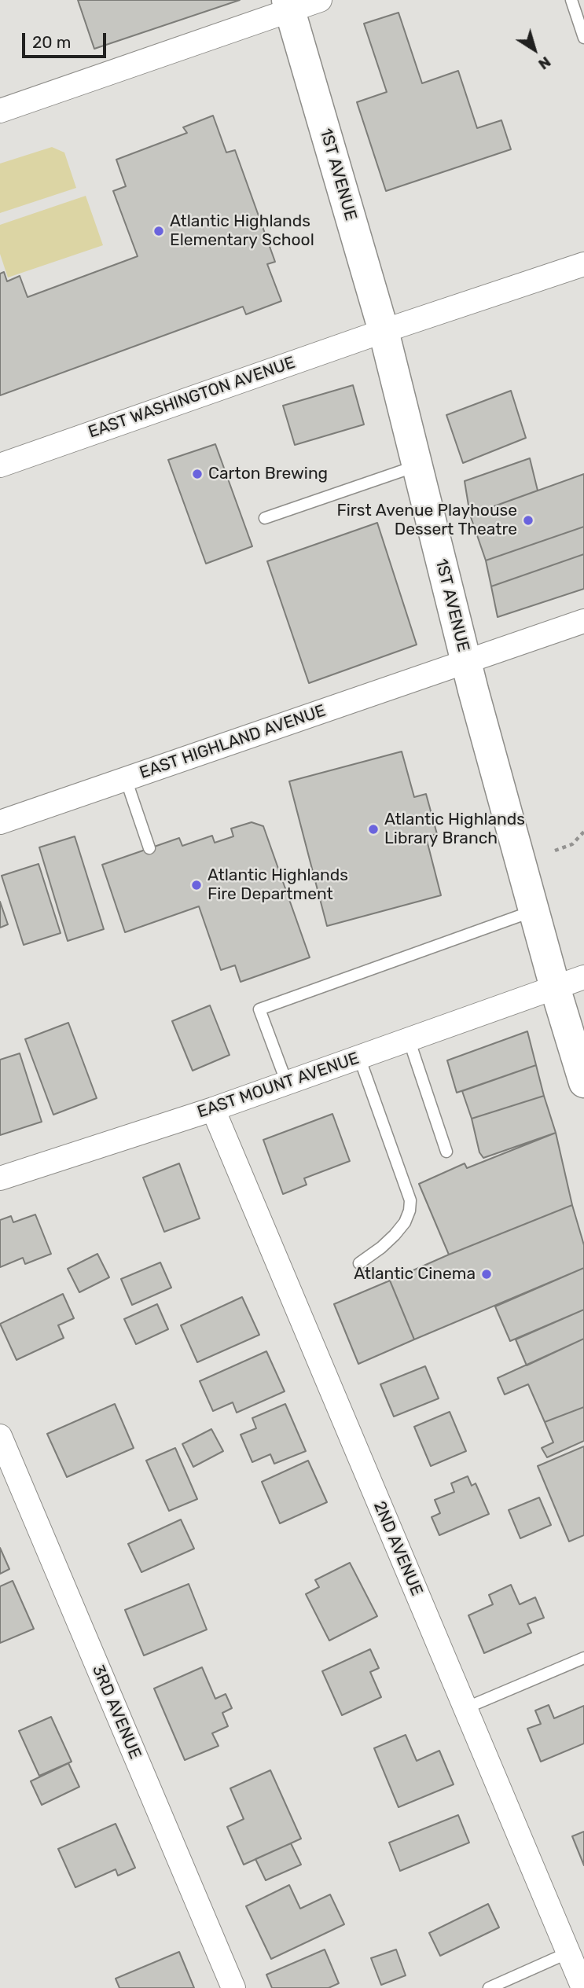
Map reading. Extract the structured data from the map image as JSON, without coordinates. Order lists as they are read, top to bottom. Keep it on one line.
{"streets":{"street":["1ST AVENUE","EAST WASHINGTON AVENUE","EAST HIGHLAND AVENUE","EAST MOUNT AVENUE","2ND AVENUE","3RD AVENUE"]},"crossings":[["1ST AVENUE","EAST WASHINGTON AVENUE"],["1ST AVENUE","EAST HIGHLAND AVENUE"],["1ST AVENUE","EAST MOUNT AVENUE"],["EAST MOUNT AVENUE","2ND AVENUE"]],"places":["Atlantic Highlands Elementary School","Carton Brewing","First Avenue Playhouse Dessert Theatre","Atlantic Highlands Library Branch","Atlantic Highlands Fire Department","Atlantic Cinema"],"scale_bar":"20 m","north":"bottom right"}
